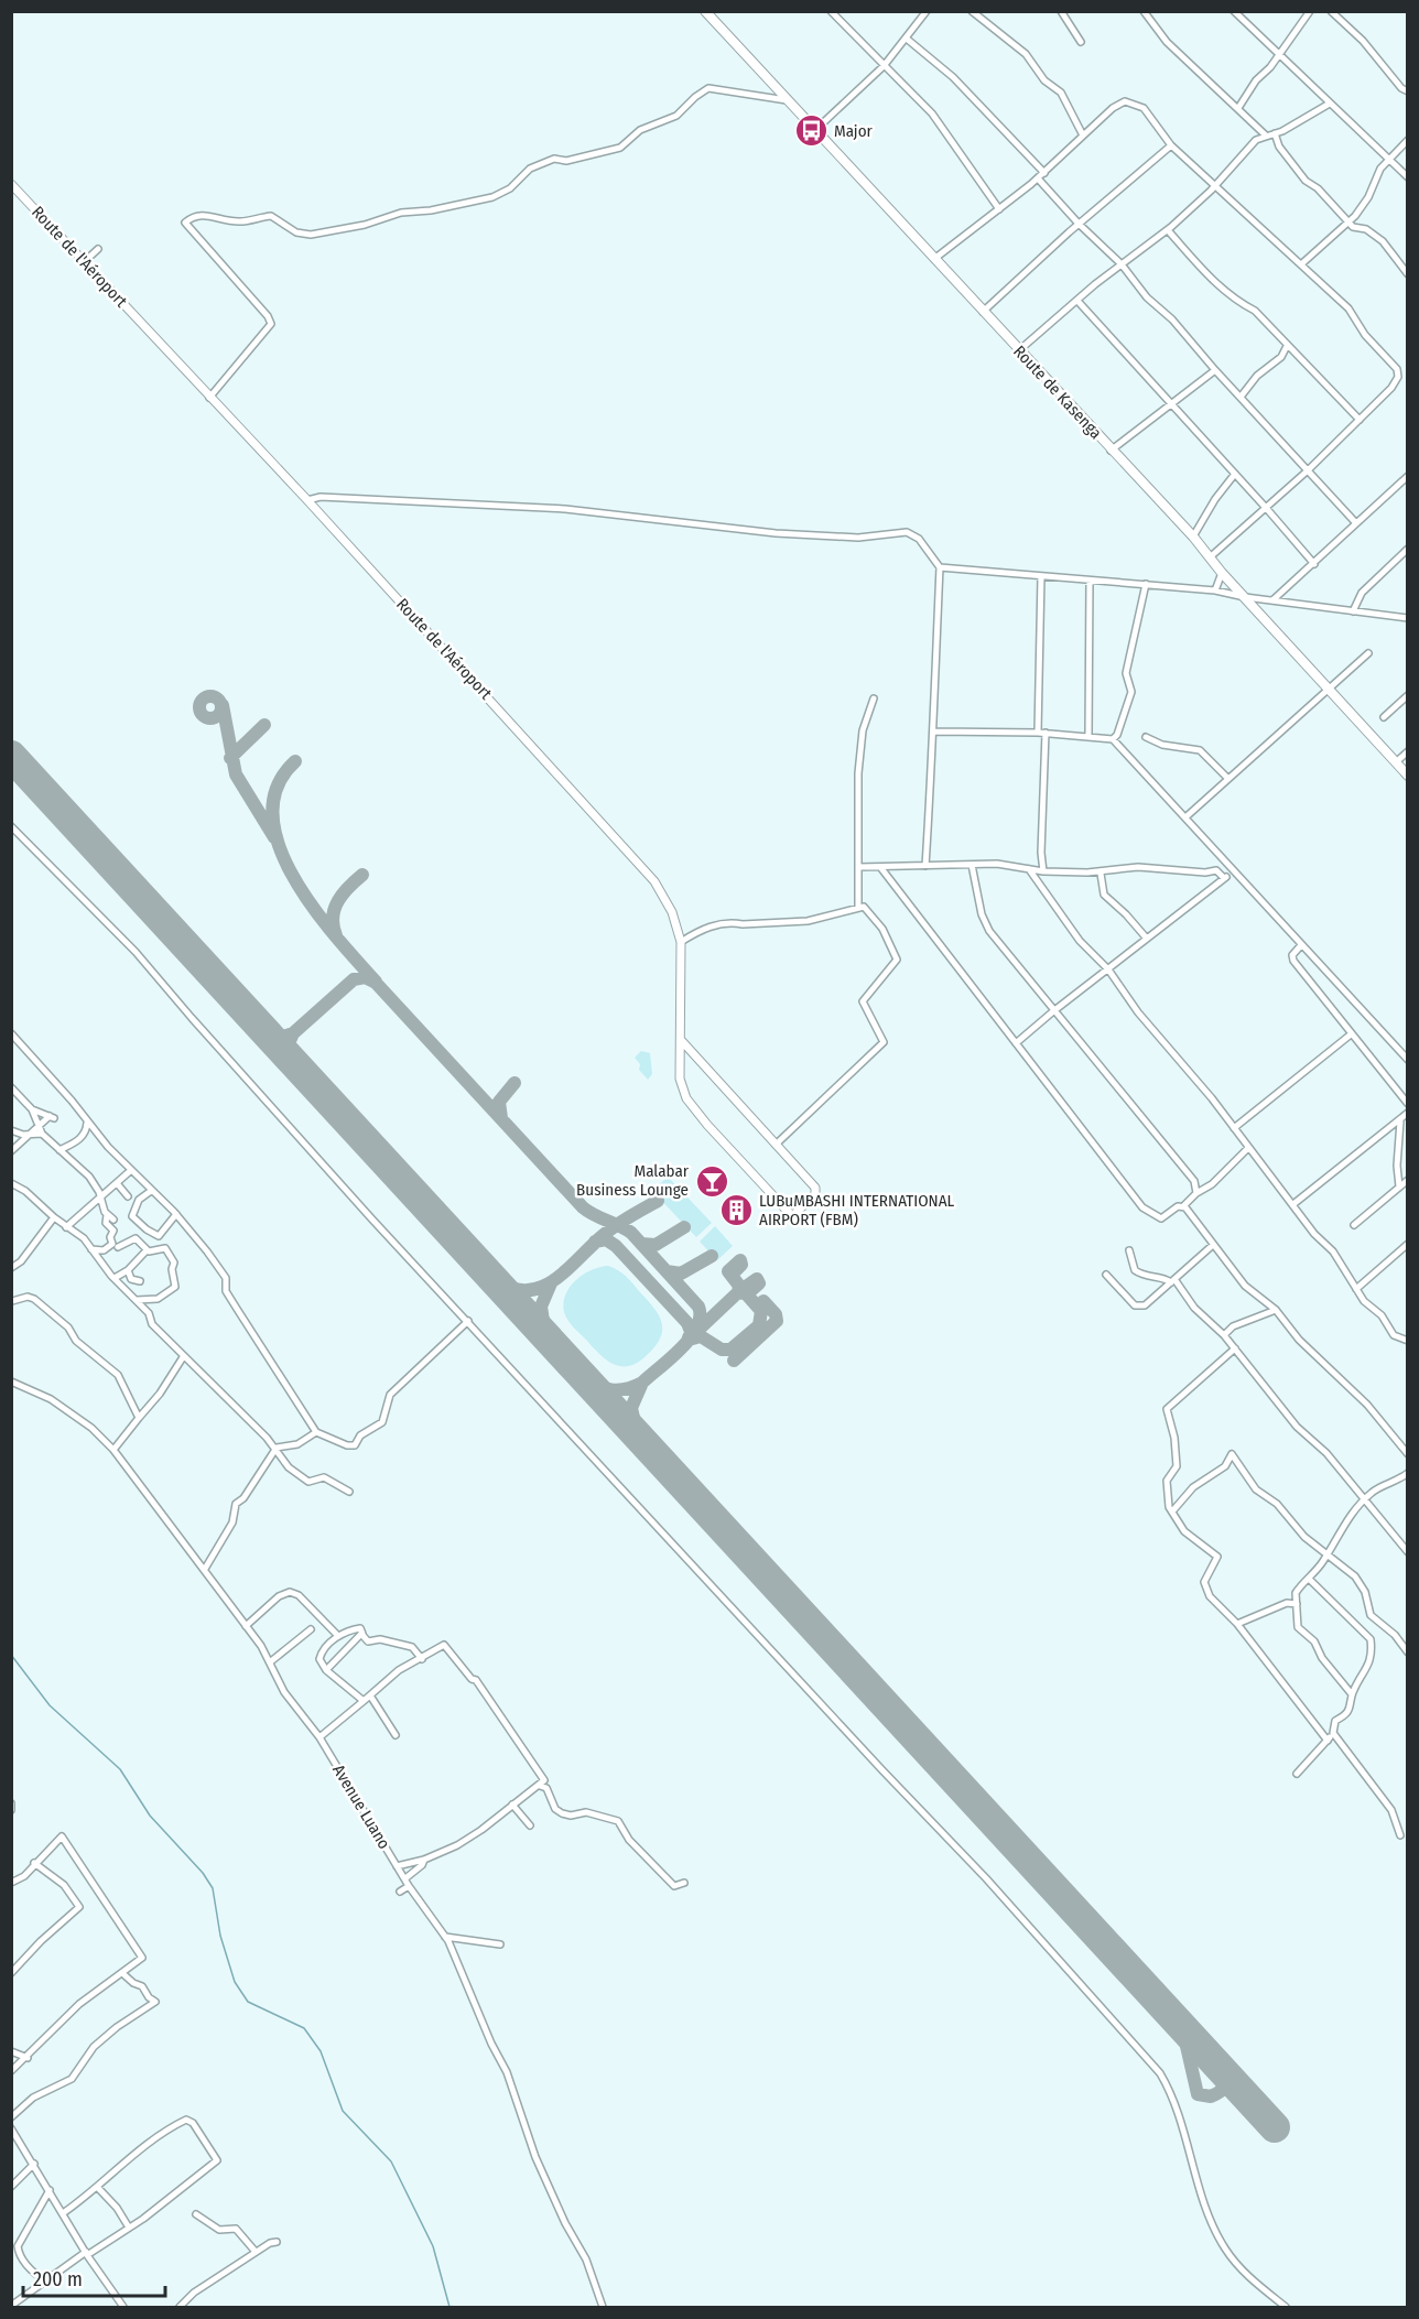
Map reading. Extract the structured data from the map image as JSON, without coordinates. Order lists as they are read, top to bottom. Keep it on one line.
{"streets":{"highway":["Route de Kasenga"],"main road":["Route de l'Aéroport"],"street":["Avenue Luano"]},"places":{"bus stop":["Major"],"bar":["Malabar Business Lounge"],"building":["LUBuMBASHI INTERNATIONAL AIRPORT (FBM)"]},"scale_bar":"200 m"}
